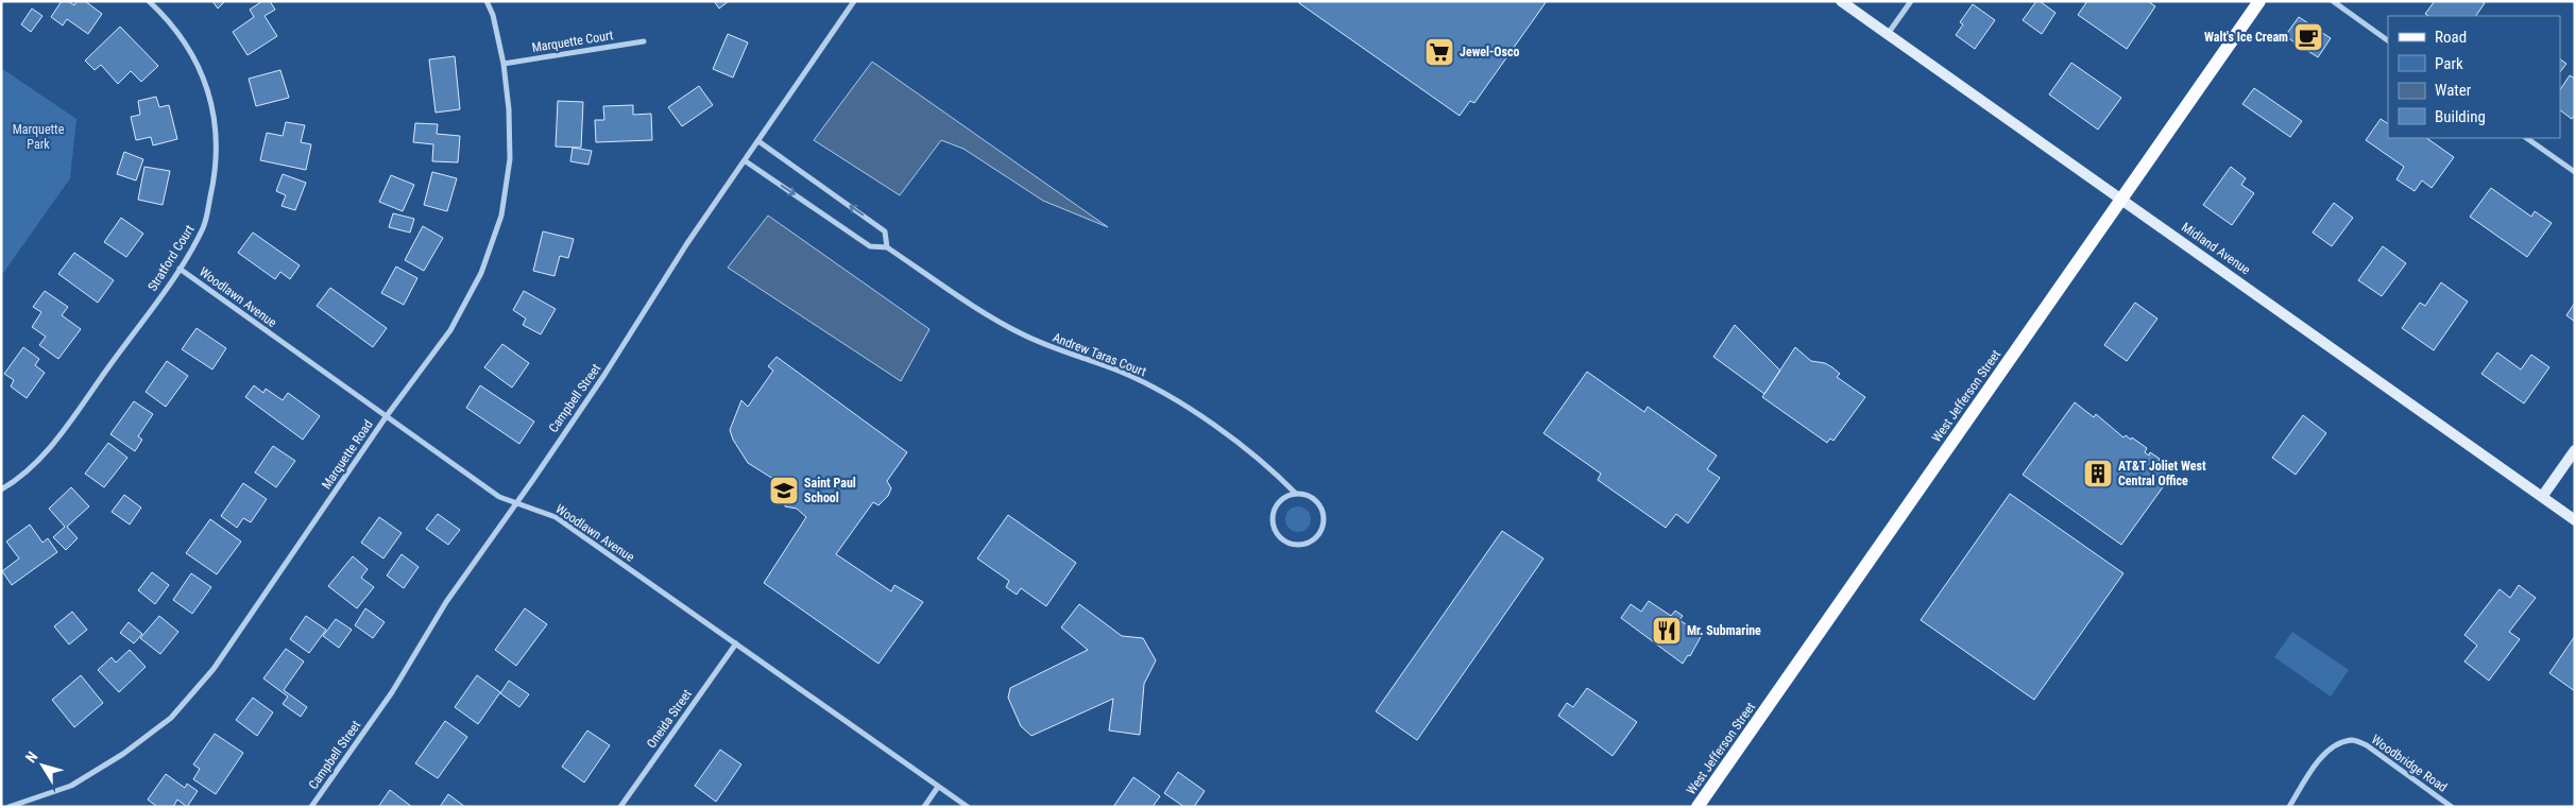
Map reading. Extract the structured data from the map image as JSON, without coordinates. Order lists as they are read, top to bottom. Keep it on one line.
{"streets":{"main road":["West Jefferson Street"],"street":["Marquette Court","Midland Avenue","Stratford Court","Woodlawn Avenue","Andrew Taras Court","Campbell Street","Marquette Road","Oneida Street","Woodbridge Road"]},"crossings":[["Marquette Court","Marquette Road"],["Midland Avenue","West Jefferson Street"],["Stratford Court","Woodlawn Avenue"],["Woodlawn Avenue","Campbell Street"],["Woodlawn Avenue","Marquette Road"],["Woodlawn Avenue","Oneida Street"],["Andrew Taras Court","Campbell Street"]],"parks":["Marquette Park"],"places":{"cafe":["Walt's Ice Cream"],"supermarket":["Jewel-Osco"],"building":["AT&T Joliet West Central Office"],"school or university":["Saint Paul School"],"restaurant":["Mr. Submarine"]},"legend":["Road","Park","Water","Building"],"north":"top left"}
